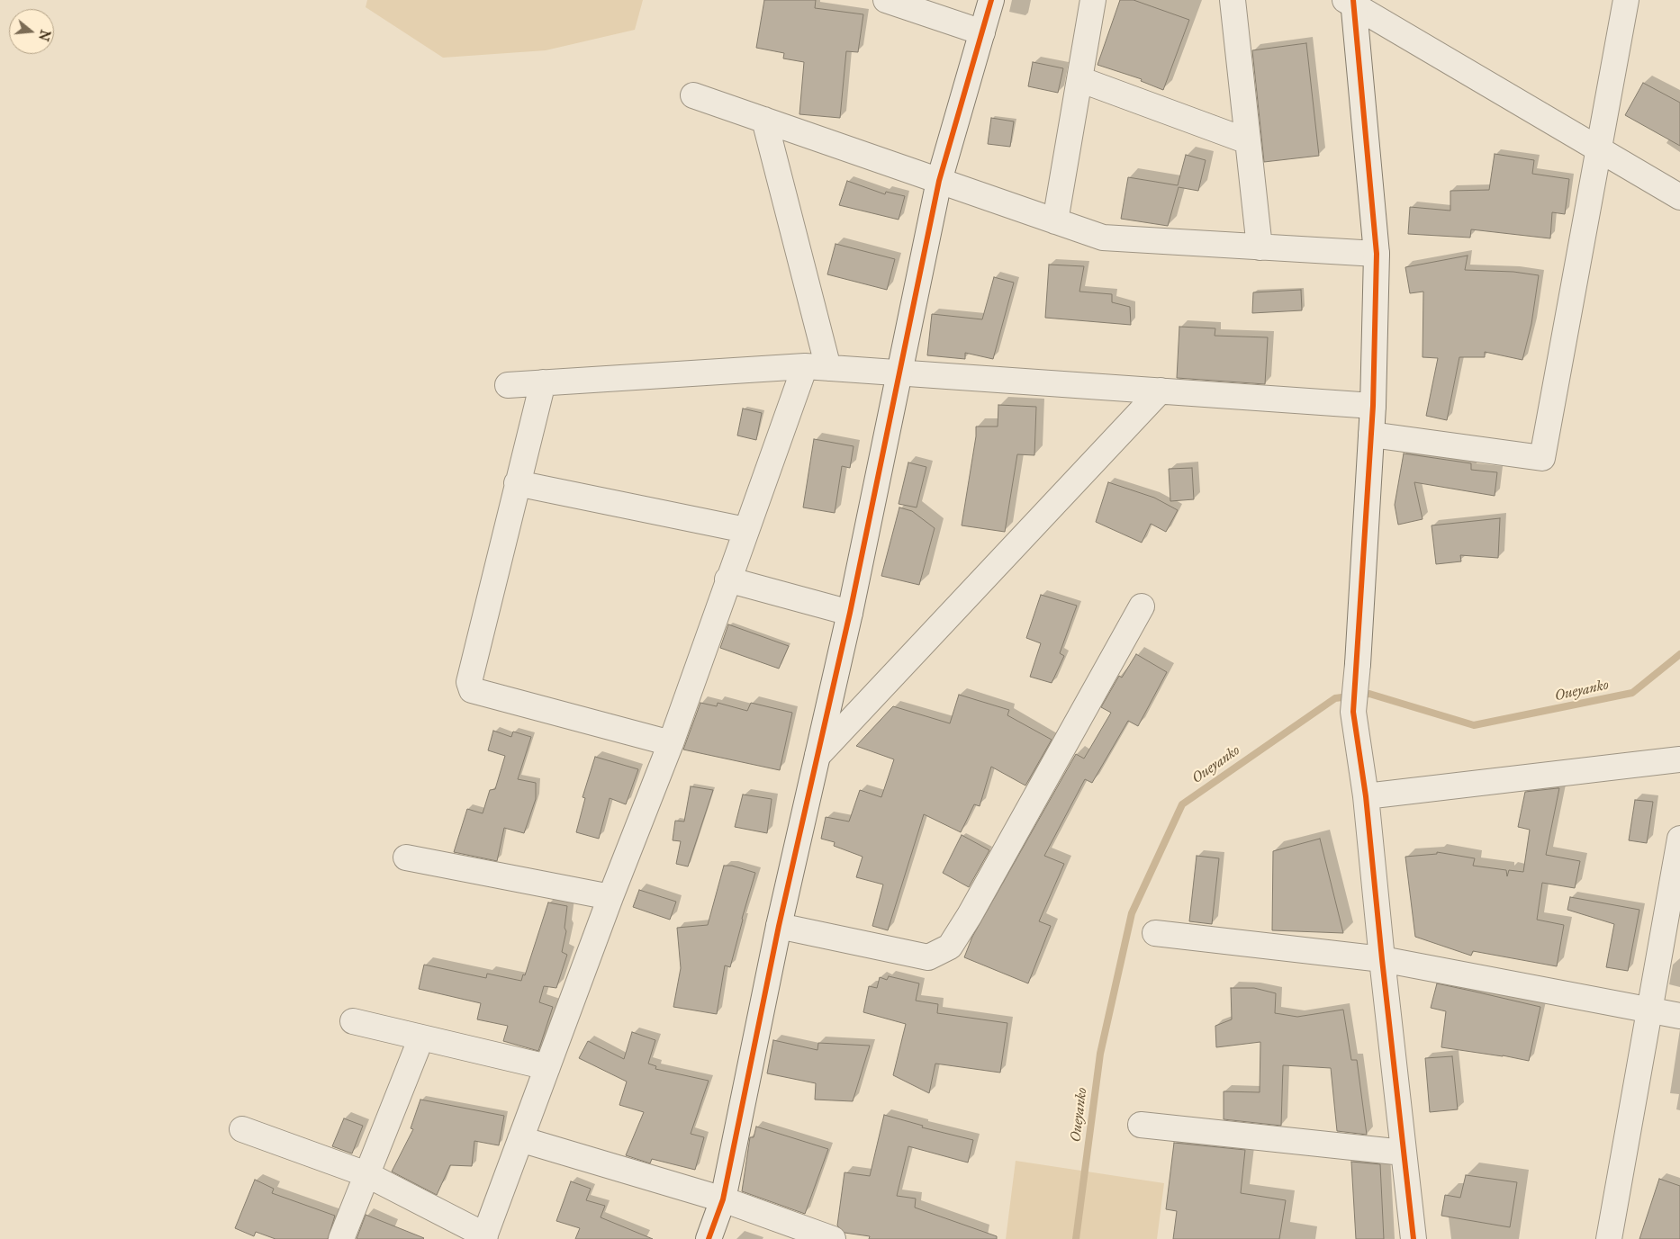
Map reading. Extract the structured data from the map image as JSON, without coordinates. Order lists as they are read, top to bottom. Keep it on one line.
{"water":["Oueyanko"],"north":"right"}
